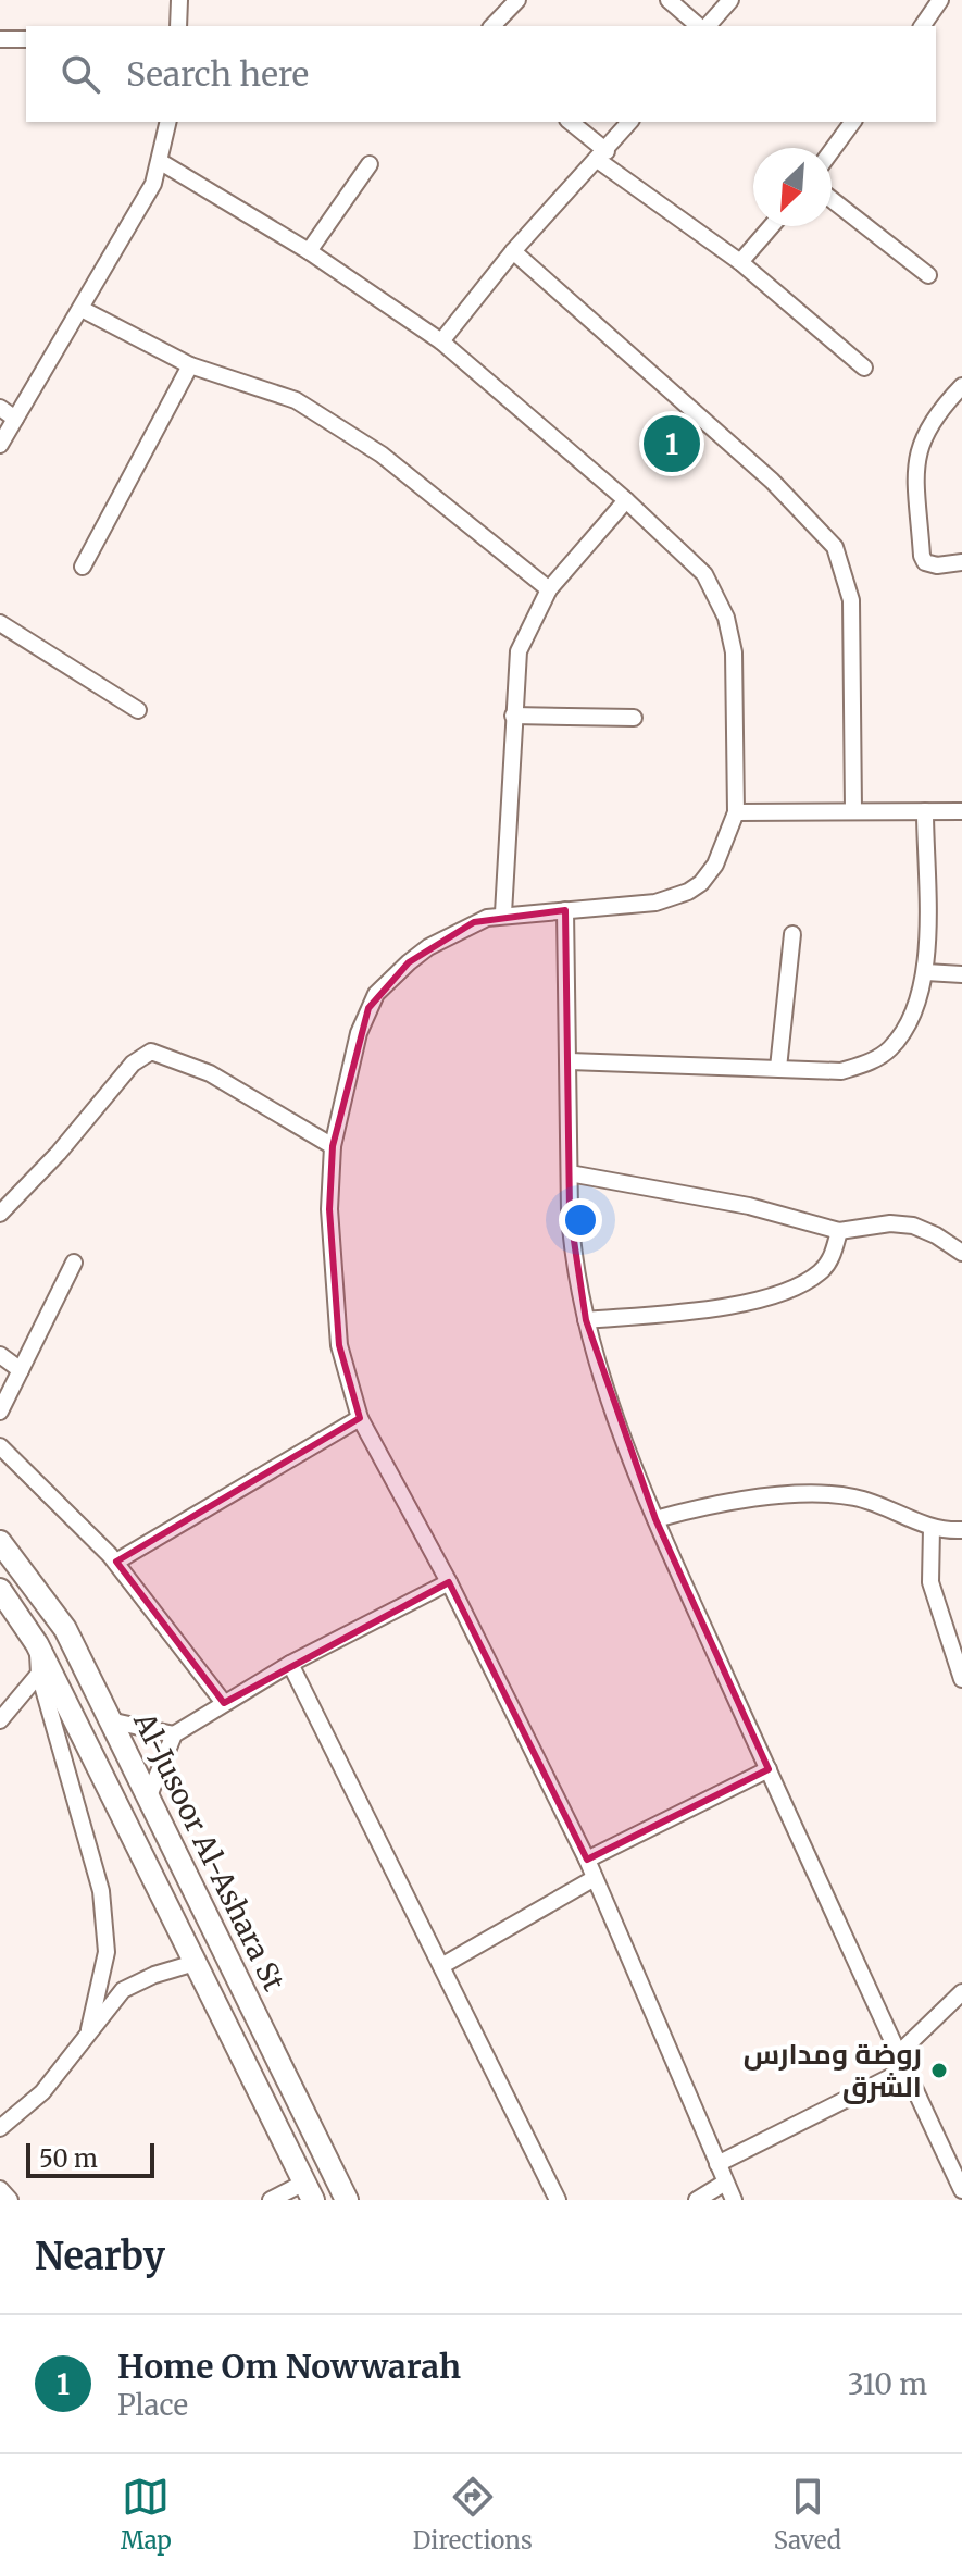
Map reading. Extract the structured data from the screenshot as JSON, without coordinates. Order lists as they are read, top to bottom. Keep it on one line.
{"streets":{"main road":["Al-Jusoor Al-Ashara St"]},"places":["روضة ومدارس الشرق"],"scale_bar":"50 m","north":"bottom left","page":{"search":"Search here","pins":"1","scale":"50 m","heading":"Nearby","list":[{"mark":"1","name":"Home Om Nowwarah","note":"Place","value":"310 m"}],"nav":["Map","Directions","Saved"]}}
